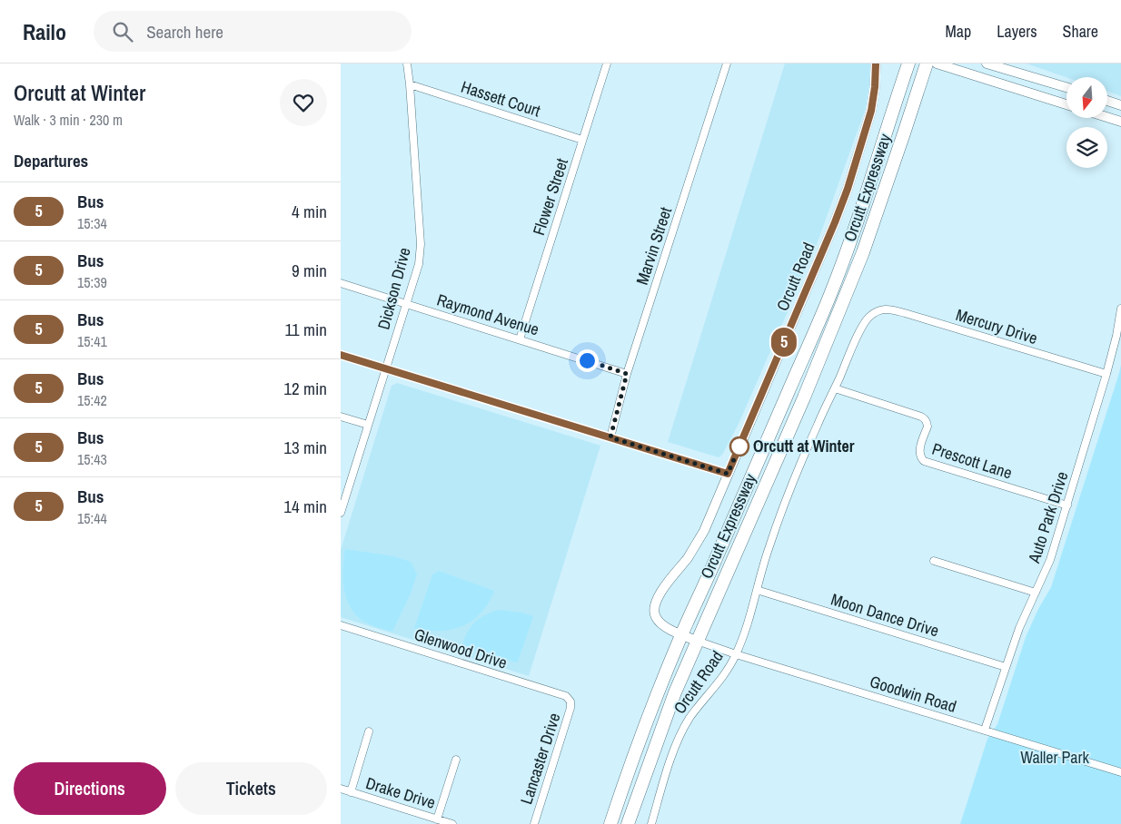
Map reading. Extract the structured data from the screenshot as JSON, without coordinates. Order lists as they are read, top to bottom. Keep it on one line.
{"streets":{"highway":["Orcutt Expressway"],"street":["Hassett Court","Flower Street","Marvin Street","Orcutt Road","Dickson Drive","Raymond Avenue","Mercury Drive","Prescott Lane","Auto Park Drive","Moon Dance Drive","Glenwood Drive","Goodwin Road","Lancaster Drive","Drake Drive"]},"crossings":[["Hassett Court","Flower Street"],["Hassett Court","Dickson Drive"],["Orcutt Expressway","Orcutt Road"],["Orcutt Expressway","Goodwin Road"],["Flower Street","Raymond Avenue"],["Marvin Street","Raymond Avenue"],["Orcutt Road","Mercury Drive"],["Orcutt Road","Prescott Lane"],["Orcutt Road","Moon Dance Drive"],["Orcutt Road","Goodwin Road"],["Dickson Drive","Raymond Avenue"],["Mercury Drive","Auto Park Drive"],["Prescott Lane","Auto Park Drive"],["Auto Park Drive","Moon Dance Drive"],["Auto Park Drive","Goodwin Road"],["Glenwood Drive","Lancaster Drive"]],"parks":["Waller Park"],"places":["Orcutt at Winter"],"lines":["bus line 5"],"north":"bottom","page":{"header":"Railo","search":"Search here","nav":["Map","Layers","Share"],"heading":[["Orcutt at Winter","Walk · 3 min · 230 m"],"Departures"],"on_map":"5","list":[{"mark":"5","name":"Bus","note":"15:34","value":"4 min"},{"mark":"5","name":"Bus","note":"15:39","value":"9 min"},{"mark":"5","name":"Bus","note":"15:41","value":"11 min"},{"mark":"5","name":"Bus","note":"15:42","value":"12 min"},{"mark":"5","name":"Bus","note":"15:43","value":"13 min"},{"mark":"5","name":"Bus","note":"15:44","value":"14 min"}],"buttons":["Directions","Tickets"]}}
